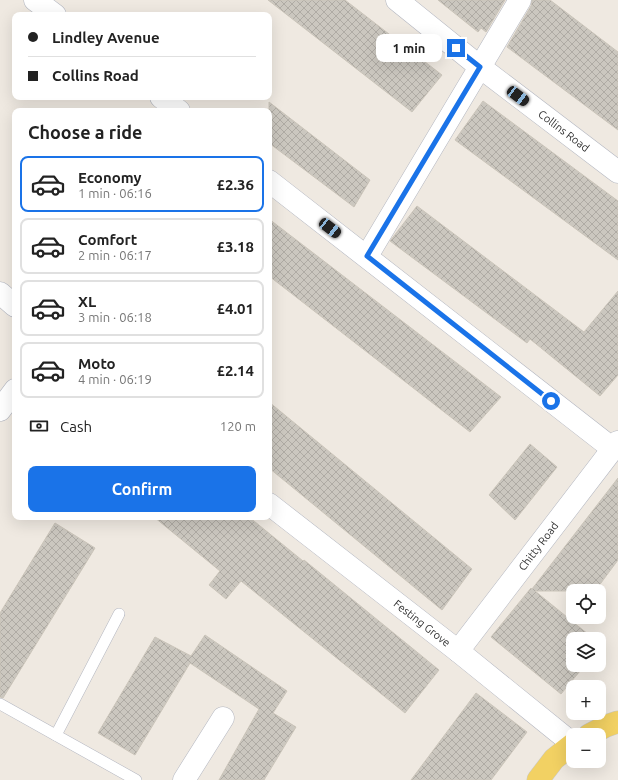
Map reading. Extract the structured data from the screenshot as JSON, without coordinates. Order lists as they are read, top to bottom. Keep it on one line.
{"streets":{"street":["Collins Road","Chitty Road","Festing Grove"]},"crossings":[["Chitty Road","Festing Grove"]],"page":{"banner":["Lindley Avenue","Collins Road"],"bubble":"1 min","heading":"Choose a ride","list":[{"name":"Economy","note":"1 min · 06:16","value":"£2.36"},{"name":"Comfort","note":"2 min · 06:17","value":"£3.18"},{"name":"XL","note":"3 min · 06:18","value":"£4.01"},{"name":"Moto","note":"4 min · 06:19","value":"£2.14"}],"pay":["Cash","120 m"],"buttons":"Confirm","map_buttons":["+","−"]}}
